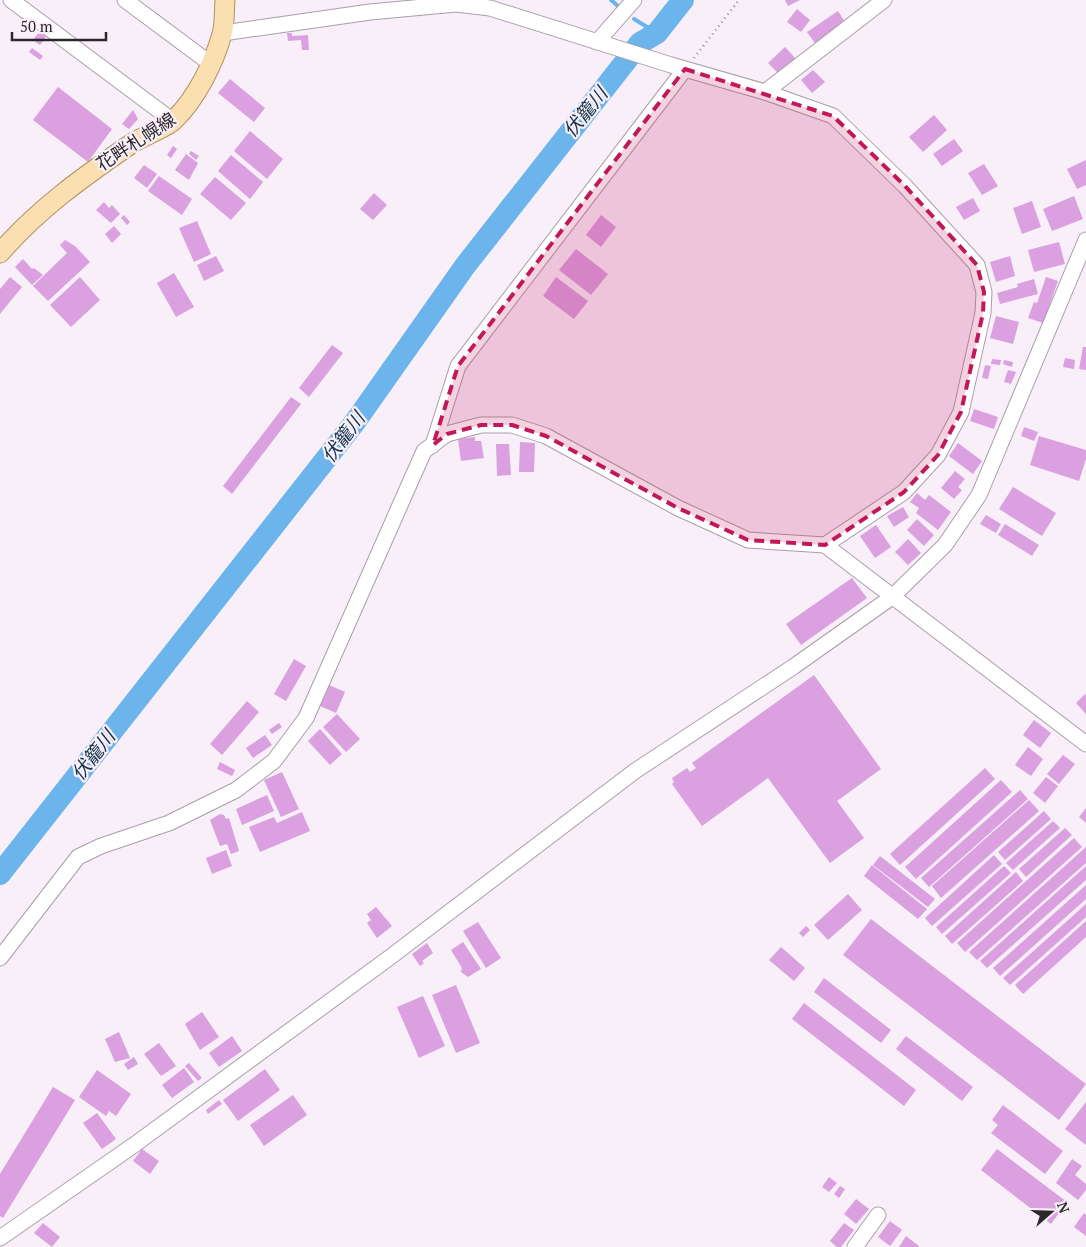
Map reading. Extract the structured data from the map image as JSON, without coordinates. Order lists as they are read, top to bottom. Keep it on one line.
{"streets":{"main road":["花畔札幌線"]},"water":["伏籠川"],"scale_bar":"50 m","north":"right"}
